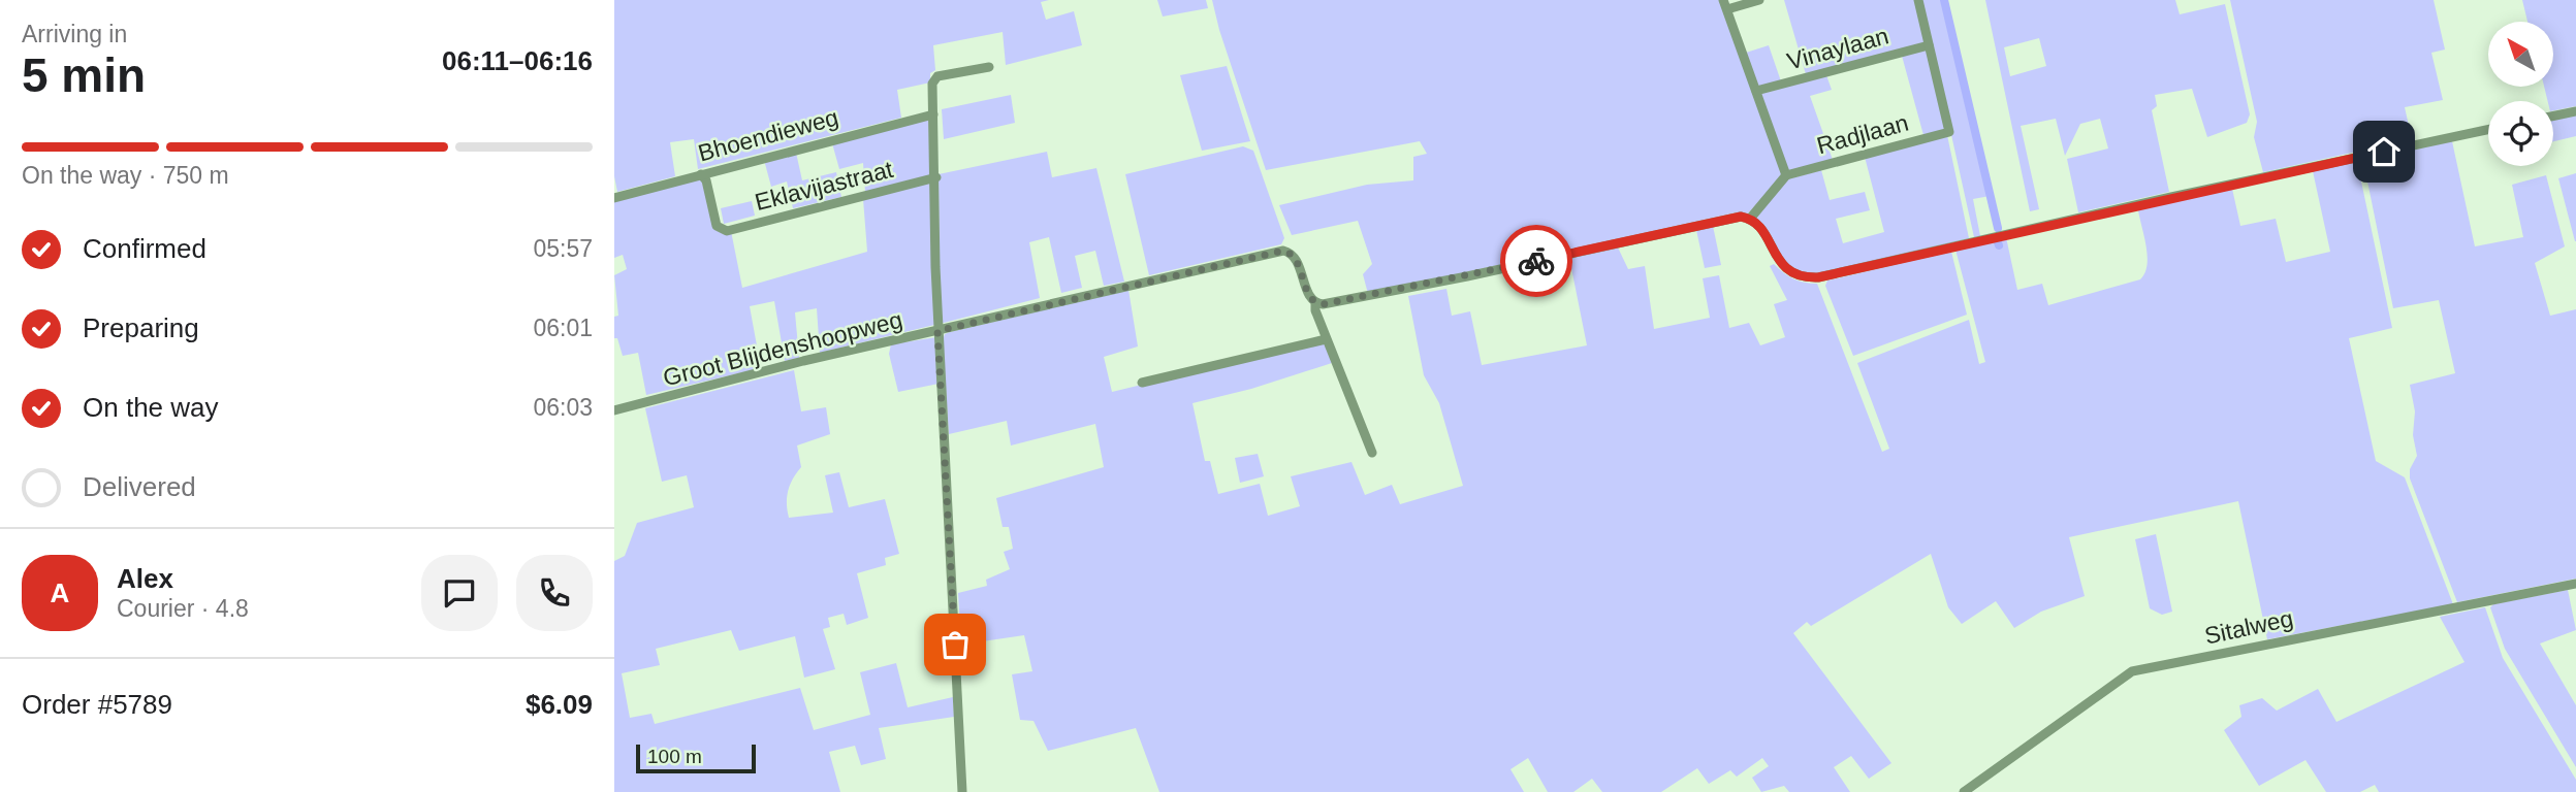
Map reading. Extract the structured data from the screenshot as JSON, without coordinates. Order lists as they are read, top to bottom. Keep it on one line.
{"streets":{"street":["Vinaylaan","Radjlaan","Bhoendieweg","Eklavijastraat","Groot Blijdenshoopweg","Sitalweg"]},"crossings":[["Vinaylaan","Radjlaan"],["Bhoendieweg","Eklavijastraat"]],"scale_bar":"100 m","north":"top left","page":{"heading":["5 min","Arriving in","06:11–06:16"],"panel":["Alex","Courier · 4.8","Order #5789","$6.09"],"bar":"On the way · 750 m","list":[["Confirmed","05:57"],["Preparing","06:01"],["On the way","06:03"],"Delivered"],"round":"A","scale":"100 m"}}
